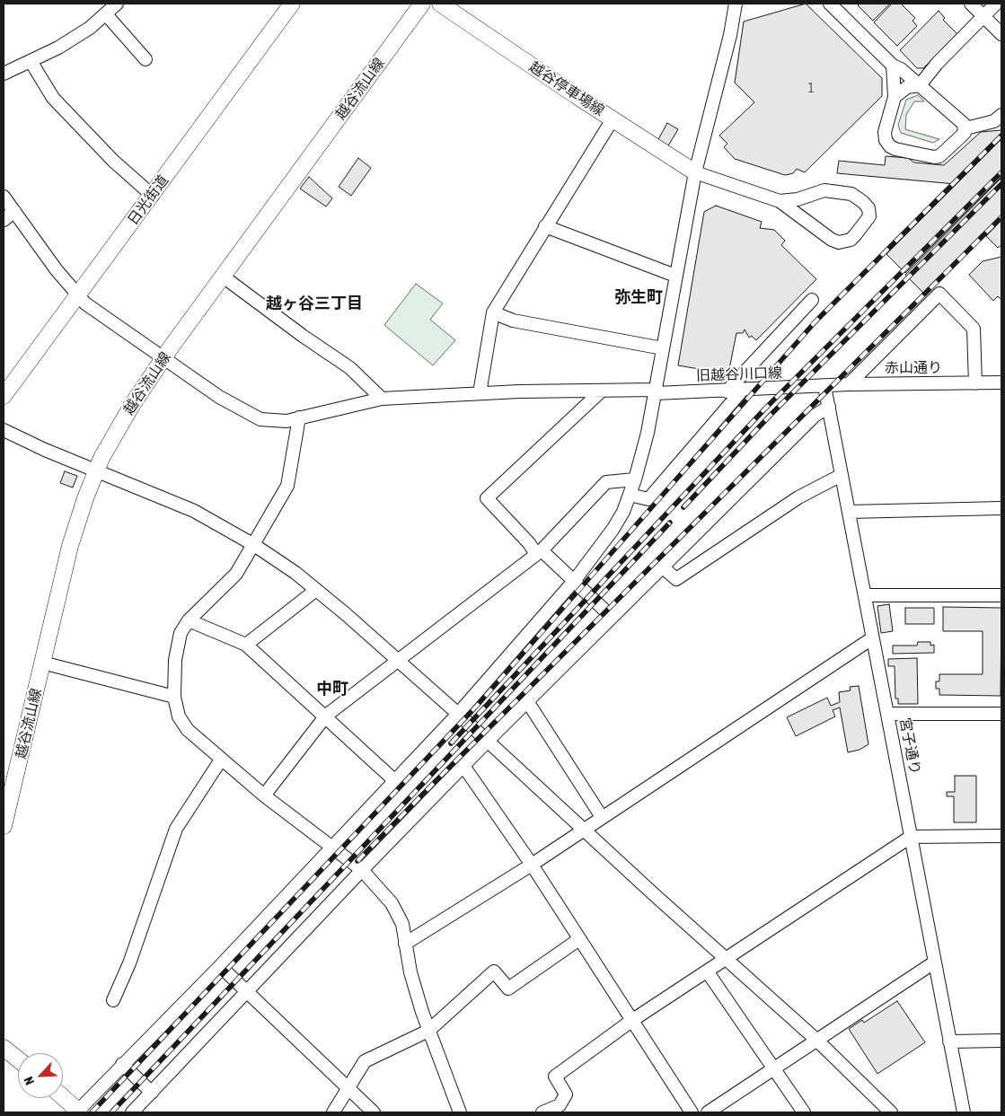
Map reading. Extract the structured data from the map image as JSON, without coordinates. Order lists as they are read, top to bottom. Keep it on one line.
{"streets":{"main road":["越谷流山線","越谷停車場線","日光街道"],"street":["赤山通り","旧越谷川口線","宮子通り"]},"crossings":[["越谷流山線","旧越谷川口線"],["日光街道","旧越谷川口線"],["赤山通り","旧越谷川口線"],["赤山通り","宮子通り"],["旧越谷川口線","宮子通り"]],"districts":["弥生町","越ヶ谷三丁目","中町"],"house_numbers":["1"],"north":"bottom left"}
